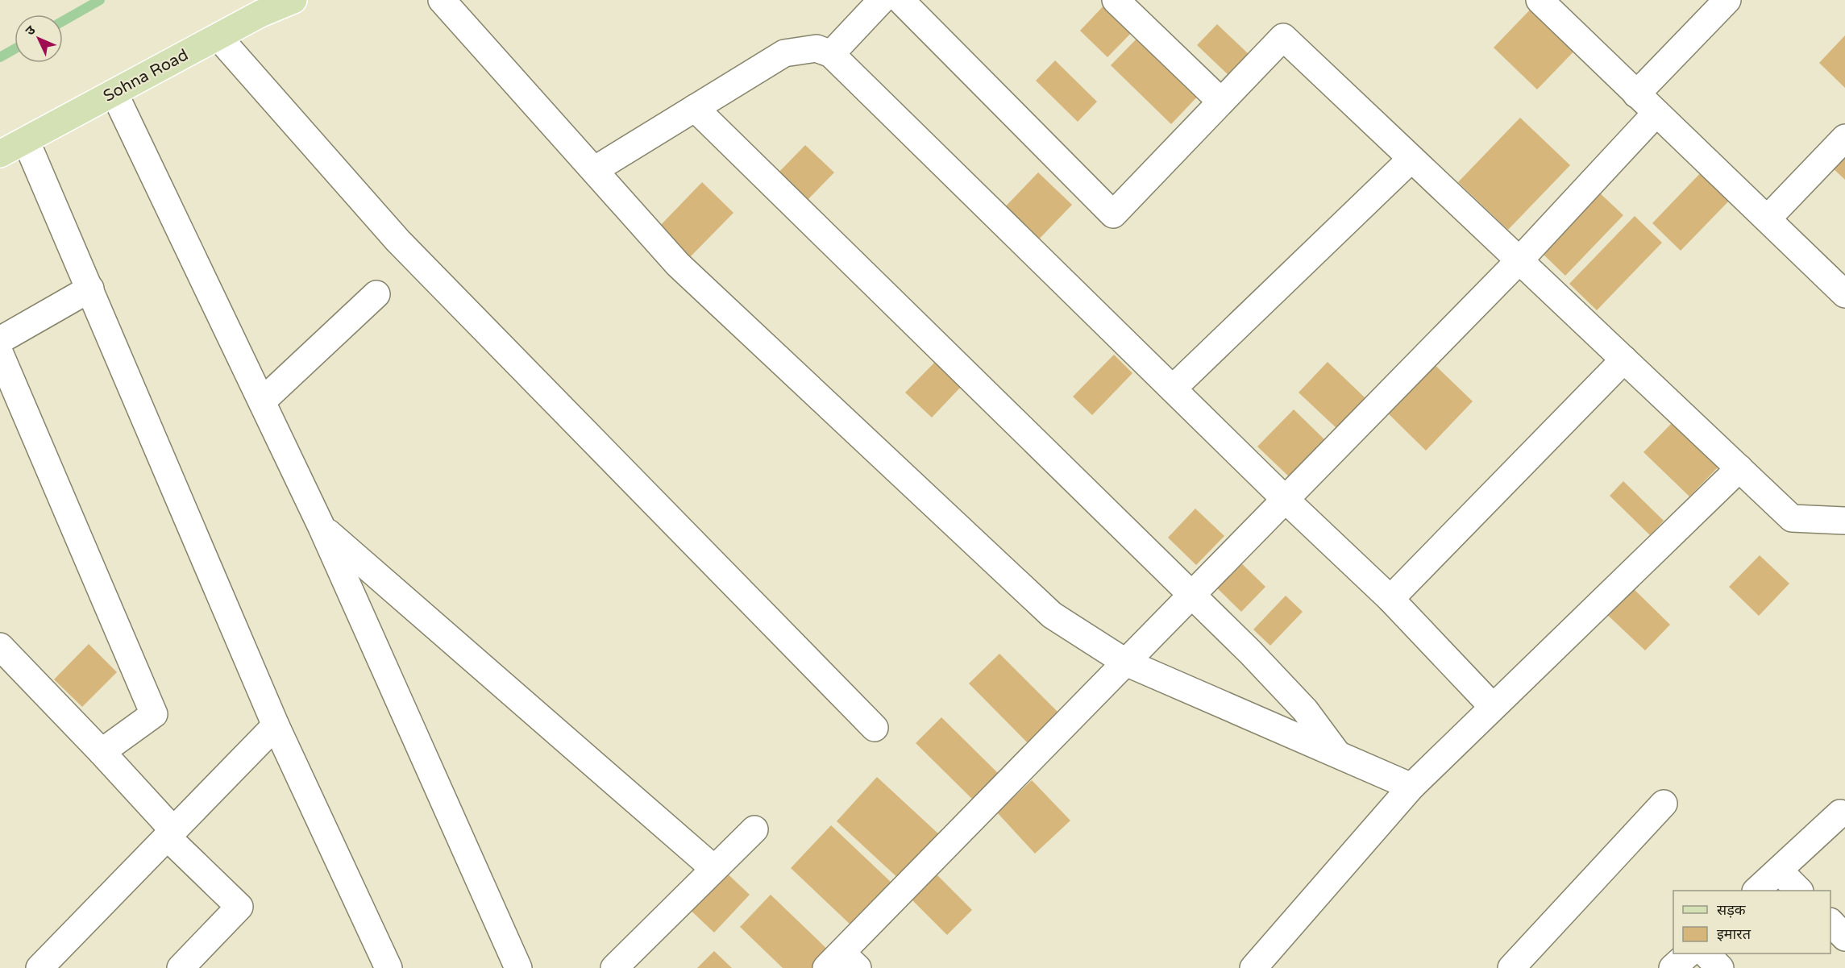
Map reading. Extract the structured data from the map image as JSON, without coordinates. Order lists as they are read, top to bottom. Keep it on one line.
{"streets":{"main road":["Sohna Road"]},"legend":["सड़क","इमारत"],"north":"top left"}
